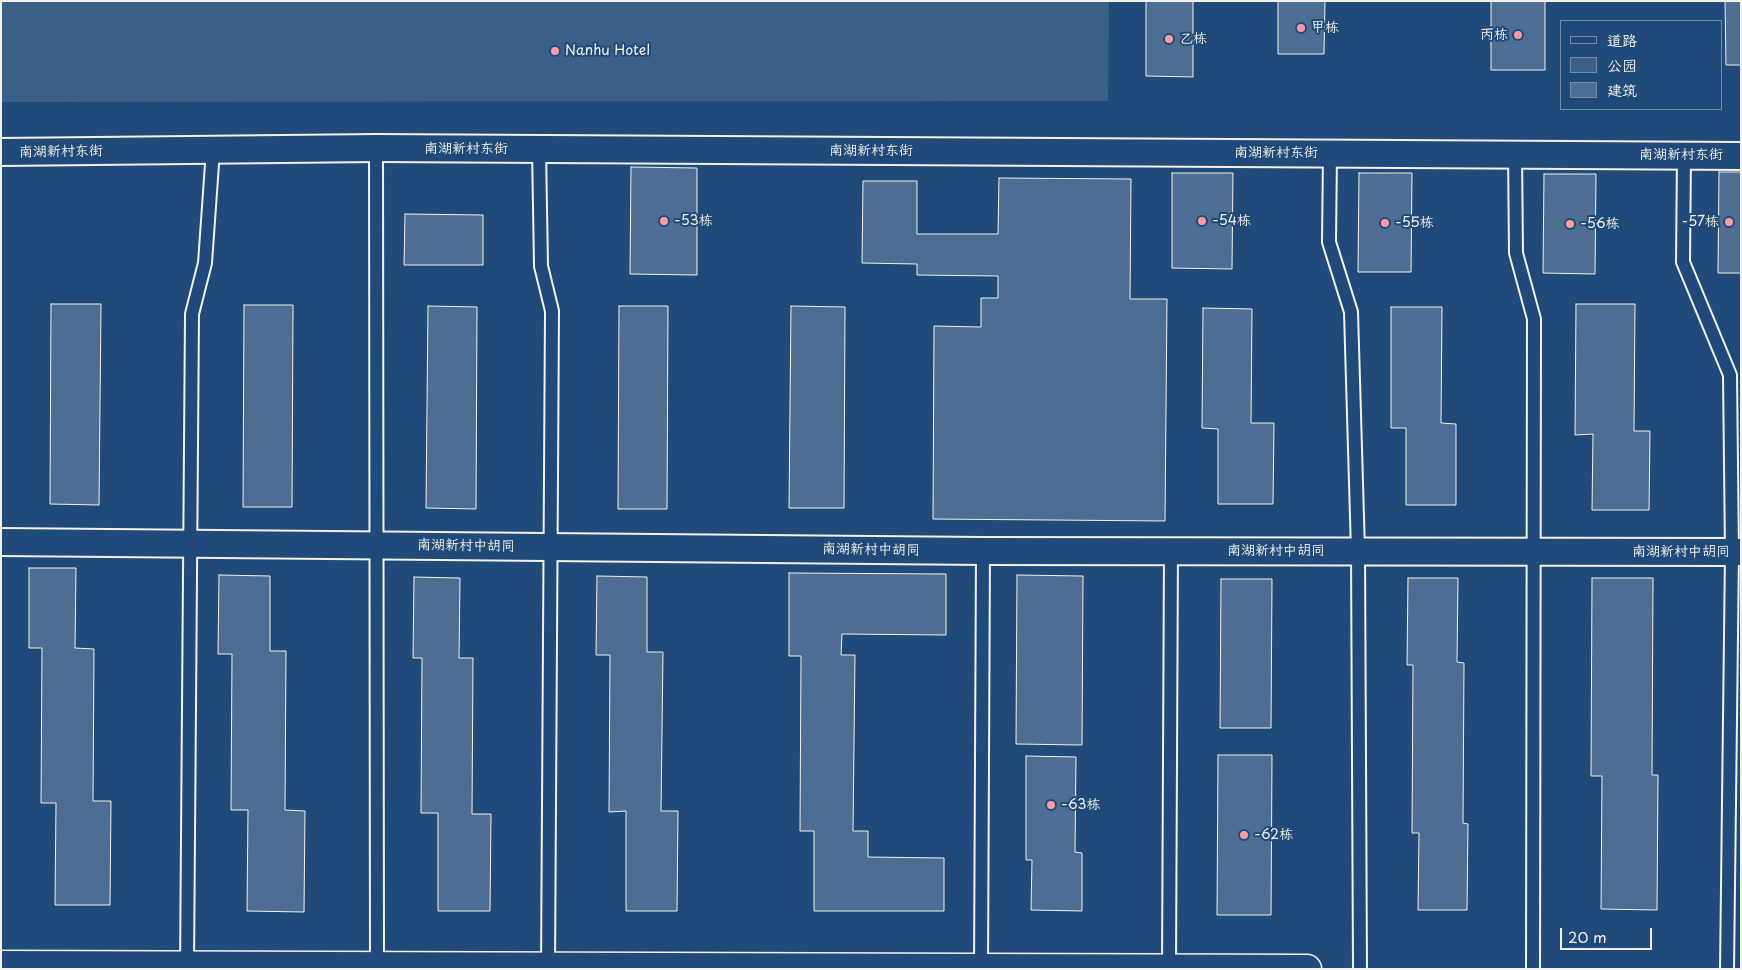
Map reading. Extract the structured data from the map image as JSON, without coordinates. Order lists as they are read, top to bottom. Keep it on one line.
{"streets":{"street":["南湖新村东街","南湖新村中胡同"]},"places":["甲栋","丙栋","乙栋","Nanhu Hotel","-53栋","-54栋","-57栋","-55栋","-56栋","-63栋","-62栋"],"legend":["道路","公园","建筑"],"scale_bar":"20 m"}
